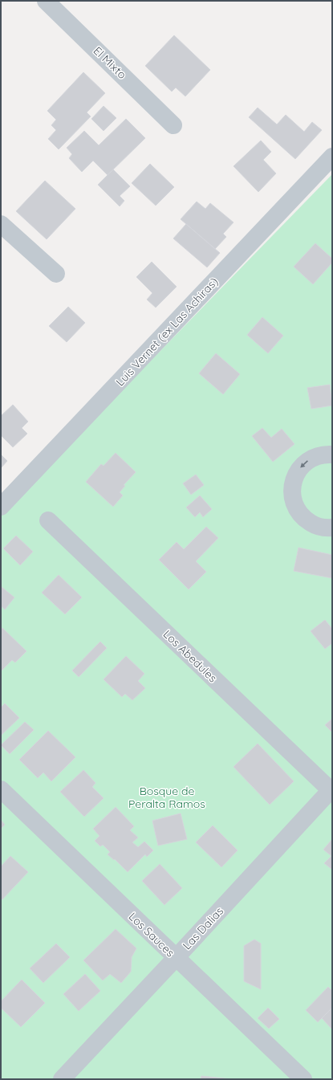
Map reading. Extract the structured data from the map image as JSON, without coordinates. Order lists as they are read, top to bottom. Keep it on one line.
{"streets":{"street":["El Mixto","Luis Vernet (ex Las Achiras)","Los Abedules","Las Dalias","Los Sauces"]},"crossings":[["Los Abedules","Las Dalias"],["Las Dalias","Los Sauces"]],"parks":["Bosque de Peralta Ramos"]}
